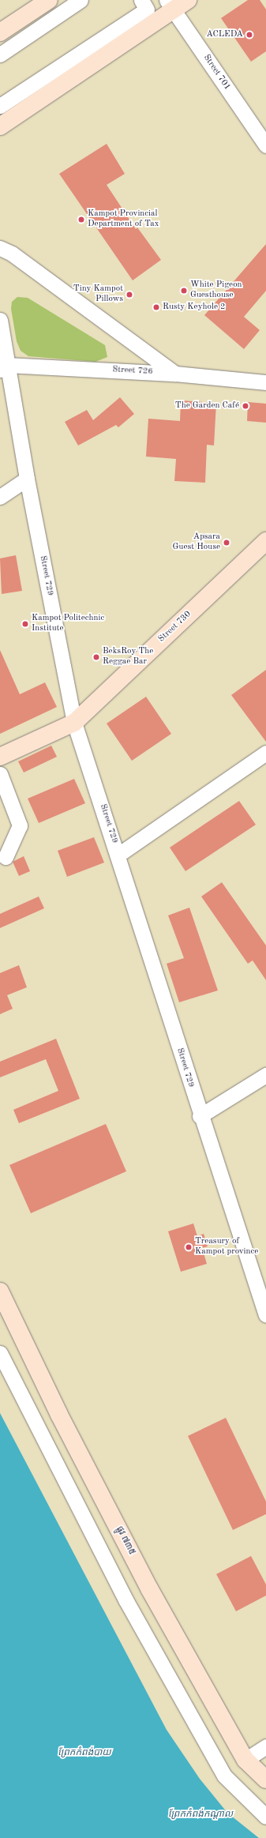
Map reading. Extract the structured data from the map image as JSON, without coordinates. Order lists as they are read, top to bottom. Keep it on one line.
{"streets":{"street":["Street 701","Street 726","Street 729","Street 730","ផ្លូវ ៧៣៥"]},"crossings":[["Street 726","Street 729"],["Street 729","Street 730"]],"water":["ព្រែកកំពង់បាយ","ព្រែកកំពង់កណ្តាល"],"places":["ACLEDA","Kampot Provincial Department of Tax","White Pigeon Guesthouse","Tiny Kampot Pillows","Rusty Keyhole 2","The Garden Café","Apsara Guest House","Kampot Politechnic Institute","BeksRoy The Reggae Bar","Treasury of Kampot province"]}
